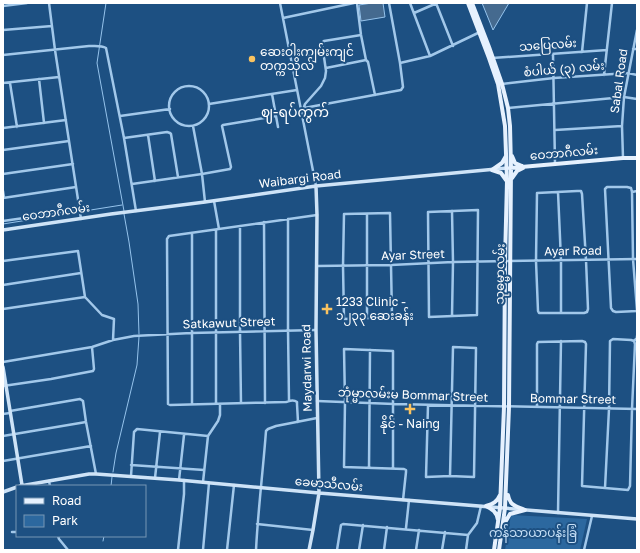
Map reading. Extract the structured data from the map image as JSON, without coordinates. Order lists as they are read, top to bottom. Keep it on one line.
{"streets":{"main road":["ဝေဘာဂီလမ်း","သုဓမ္မာလမ်း"],"street":["သပြေလမ်း","စံပါယ် (၃) လမ်း","Sabal Road","Waibargi Road","Ayar Road","Ayar Street","Satkawut Street","Maydarwi Road","ဘုံမ္မာလမ်းမ Bommar Street","Bommar Street","ခေမာသီလမ်း"]},"crossings":[["သပြေလမ်း","သုဓမ္မာလမ်း"],["စံပါယ် (၃) လမ်း","Sabal Road"],["စံပါယ် (၃) လမ်း","သုဓမ္မာလမ်း"],["Sabal Road","ဝေဘာဂီလမ်း"],["ဝေဘာဂီလမ်း","Waibargi Road"],["ဝေဘာဂီလမ်း","သုဓမ္မာလမ်း"],["Waibargi Road","Maydarwi Road"],["Ayar Road","Ayar Street"],["Ayar Road","သုဓမ္မာလမ်း"],["Ayar Street","သုဓမ္မာလမ်း"],["Ayar Street","Maydarwi Road"],["သုဓမ္မာလမ်း","ဘုံမ္မာလမ်းမ Bommar Street"],["သုဓမ္မာလမ်း","Bommar Street"],["သုဓမ္မာလမ်း","ခေမာသီလမ်း"],["Satkawut Street","Maydarwi Road"],["Maydarwi Road","ဘုံမ္မာလမ်းမ Bommar Street"],["Maydarwi Road","ခေမာသီလမ်း"],["ဘုံမ္မာလမ်းမ Bommar Street","Bommar Street"]],"districts":["ဈ-ရပ်ကွက်"],"parks":["ကန်သာယာပန်းခြံ"],"places":{"other":["ဆေးဝါးကျွမ်းကျင် တက္ကသိုလ်"],"health":["1233 Clinic - ၁၂၃၃ ဆေးခန်း","နိုင် - Naing"]},"legend":["Road","Park"]}
